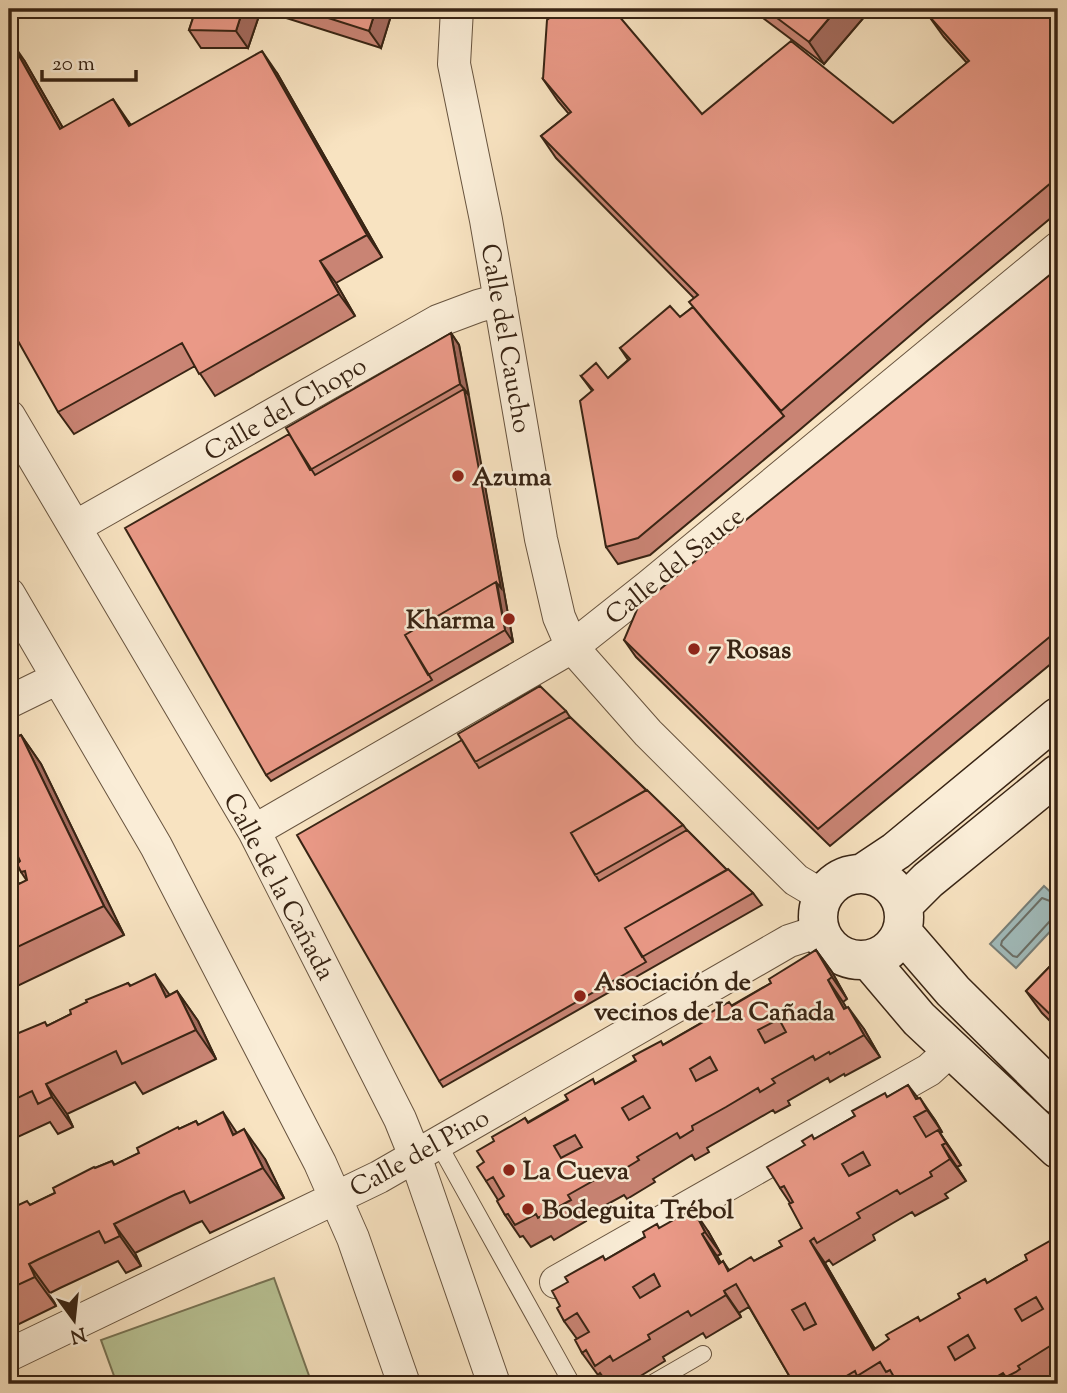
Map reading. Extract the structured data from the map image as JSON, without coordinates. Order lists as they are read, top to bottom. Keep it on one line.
{"streets":{"street":["Calle del Caucho","Calle del Chopo","Calle del Sauce","Calle de la Cañada","Calle del Pino"]},"crossings":[["Calle del Caucho","Calle del Chopo"],["Calle del Caucho","Calle del Sauce"],["Calle del Caucho","Calle del Pino"],["Calle del Chopo","Calle de la Cañada"],["Calle del Sauce","Calle de la Cañada"],["Calle de la Cañada","Calle del Pino"]],"places":["Azuma","Kharma","7 Rosas","Asociación de vecinos de La Cañada","La Cueva","Bodeguita Trébol"],"scale_bar":"20 m","north":"bottom"}
